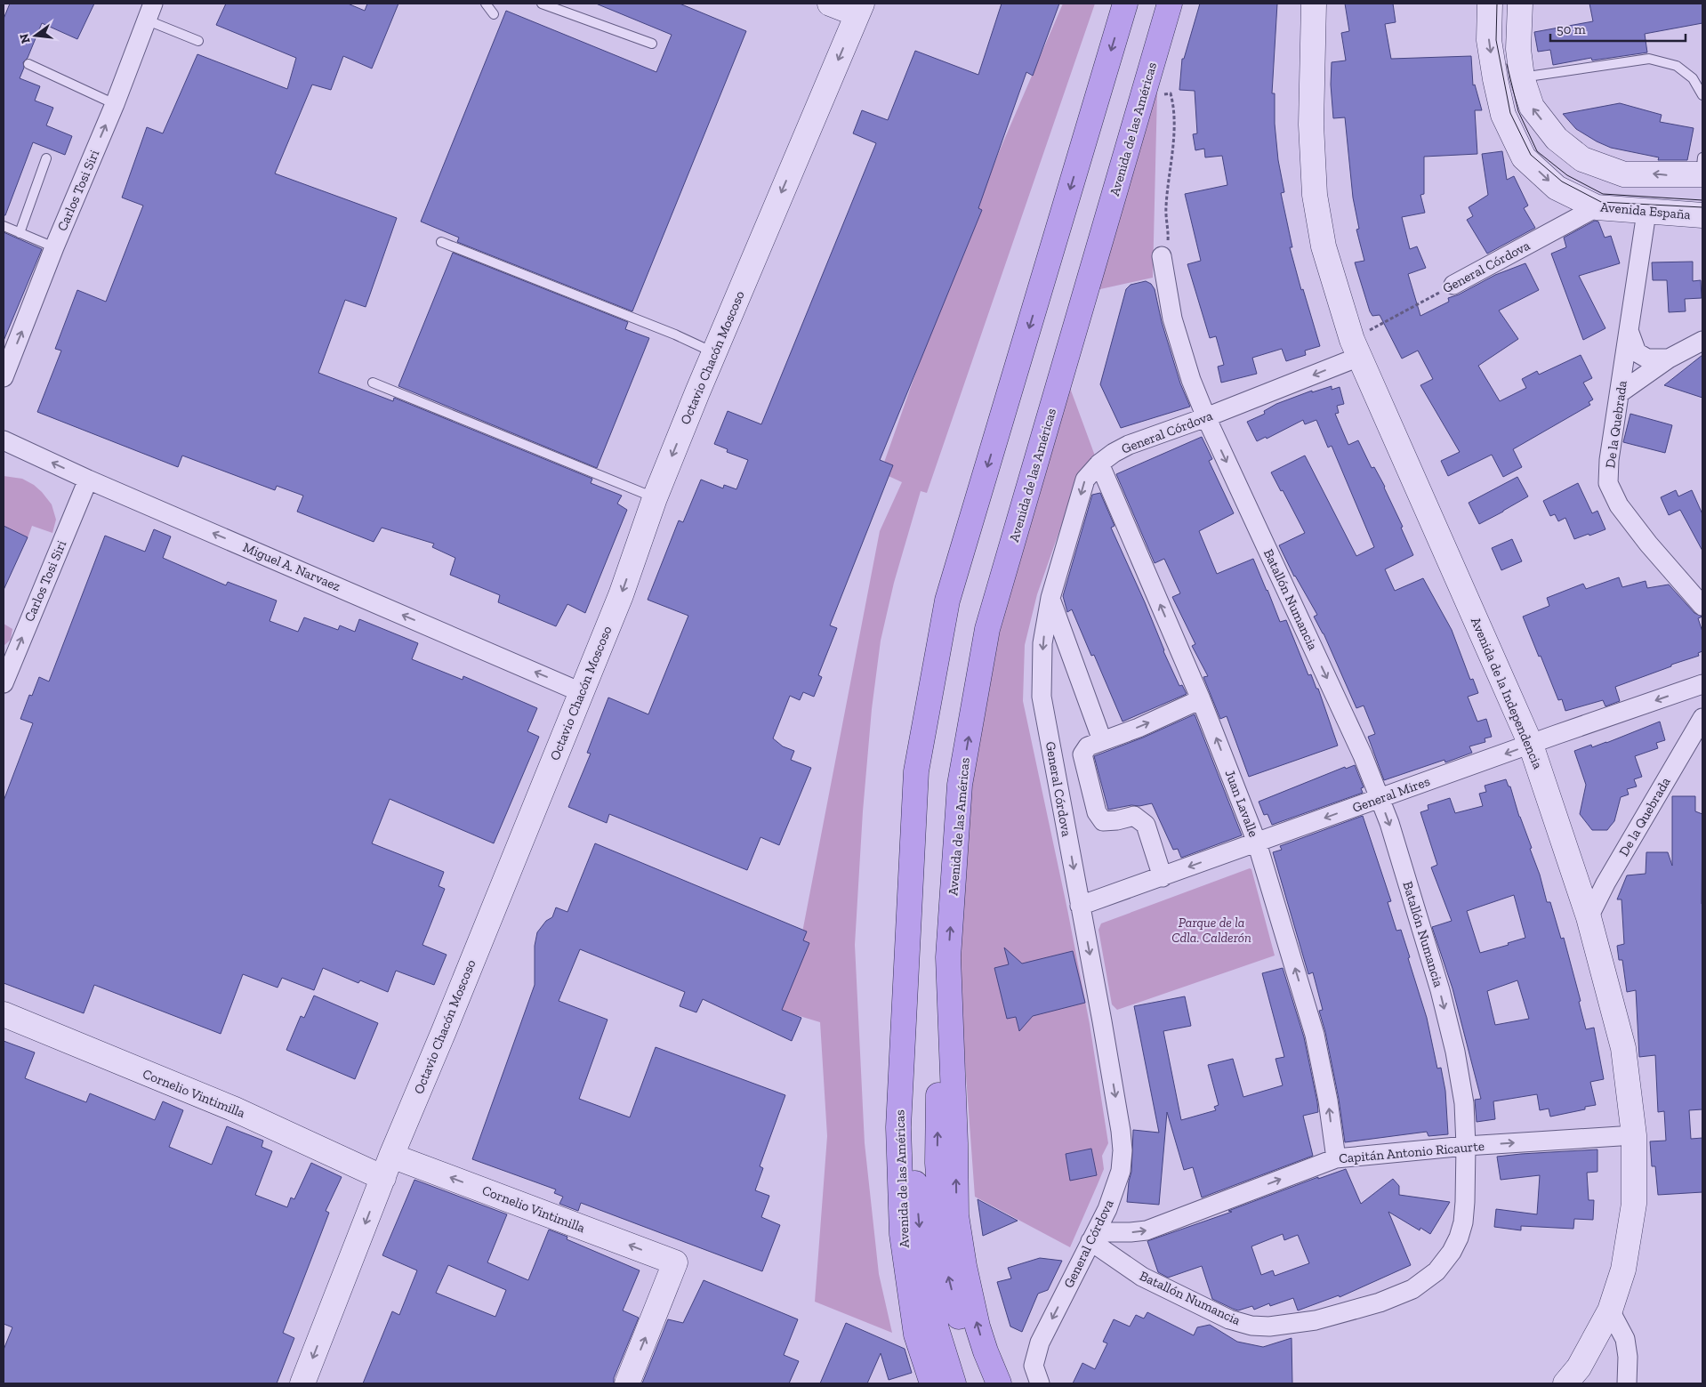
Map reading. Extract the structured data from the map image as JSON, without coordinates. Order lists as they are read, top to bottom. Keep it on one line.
{"streets":{"main road":["Avenida de las Américas"],"street":["Carlos Tosi Siri","Avenida España","General Córdova","Octavio Chacón Moscoso","De la Quebrada","Miguel A. Narvaez","Batallón Numancia","Avenida de la Independencia","General Mires","Juan Lavalle","Cornelio Vintimilla","Capitán Antonio Ricaurte"]},"crossings":[["Carlos Tosi Siri","Miguel A. Narvaez"],["Avenida España","General Córdova"],["Avenida España","De la Quebrada"],["General Córdova","Batallón Numancia"],["General Córdova","Avenida de la Independencia"],["General Córdova","General Mires"],["General Córdova","Juan Lavalle"],["General Córdova","Capitán Antonio Ricaurte"],["Octavio Chacón Moscoso","Miguel A. Narvaez"],["Octavio Chacón Moscoso","Cornelio Vintimilla"],["De la Quebrada","Avenida de la Independencia"],["Batallón Numancia","General Mires"],["Batallón Numancia","Capitán Antonio Ricaurte"],["Avenida de la Independencia","General Mires"],["Avenida de la Independencia","Capitán Antonio Ricaurte"],["General Mires","Juan Lavalle"],["Juan Lavalle","Capitán Antonio Ricaurte"]],"one_way":["Carlos Tosi Siri","Avenida España","General Córdova","Octavio Chacón Moscoso","Miguel A. Narvaez","Batallón Numancia","General Mires","Juan Lavalle","Capitán Antonio Ricaurte"],"parks":["Parque de la Cdla. Calderón"],"scale_bar":"50 m","north":"left"}
